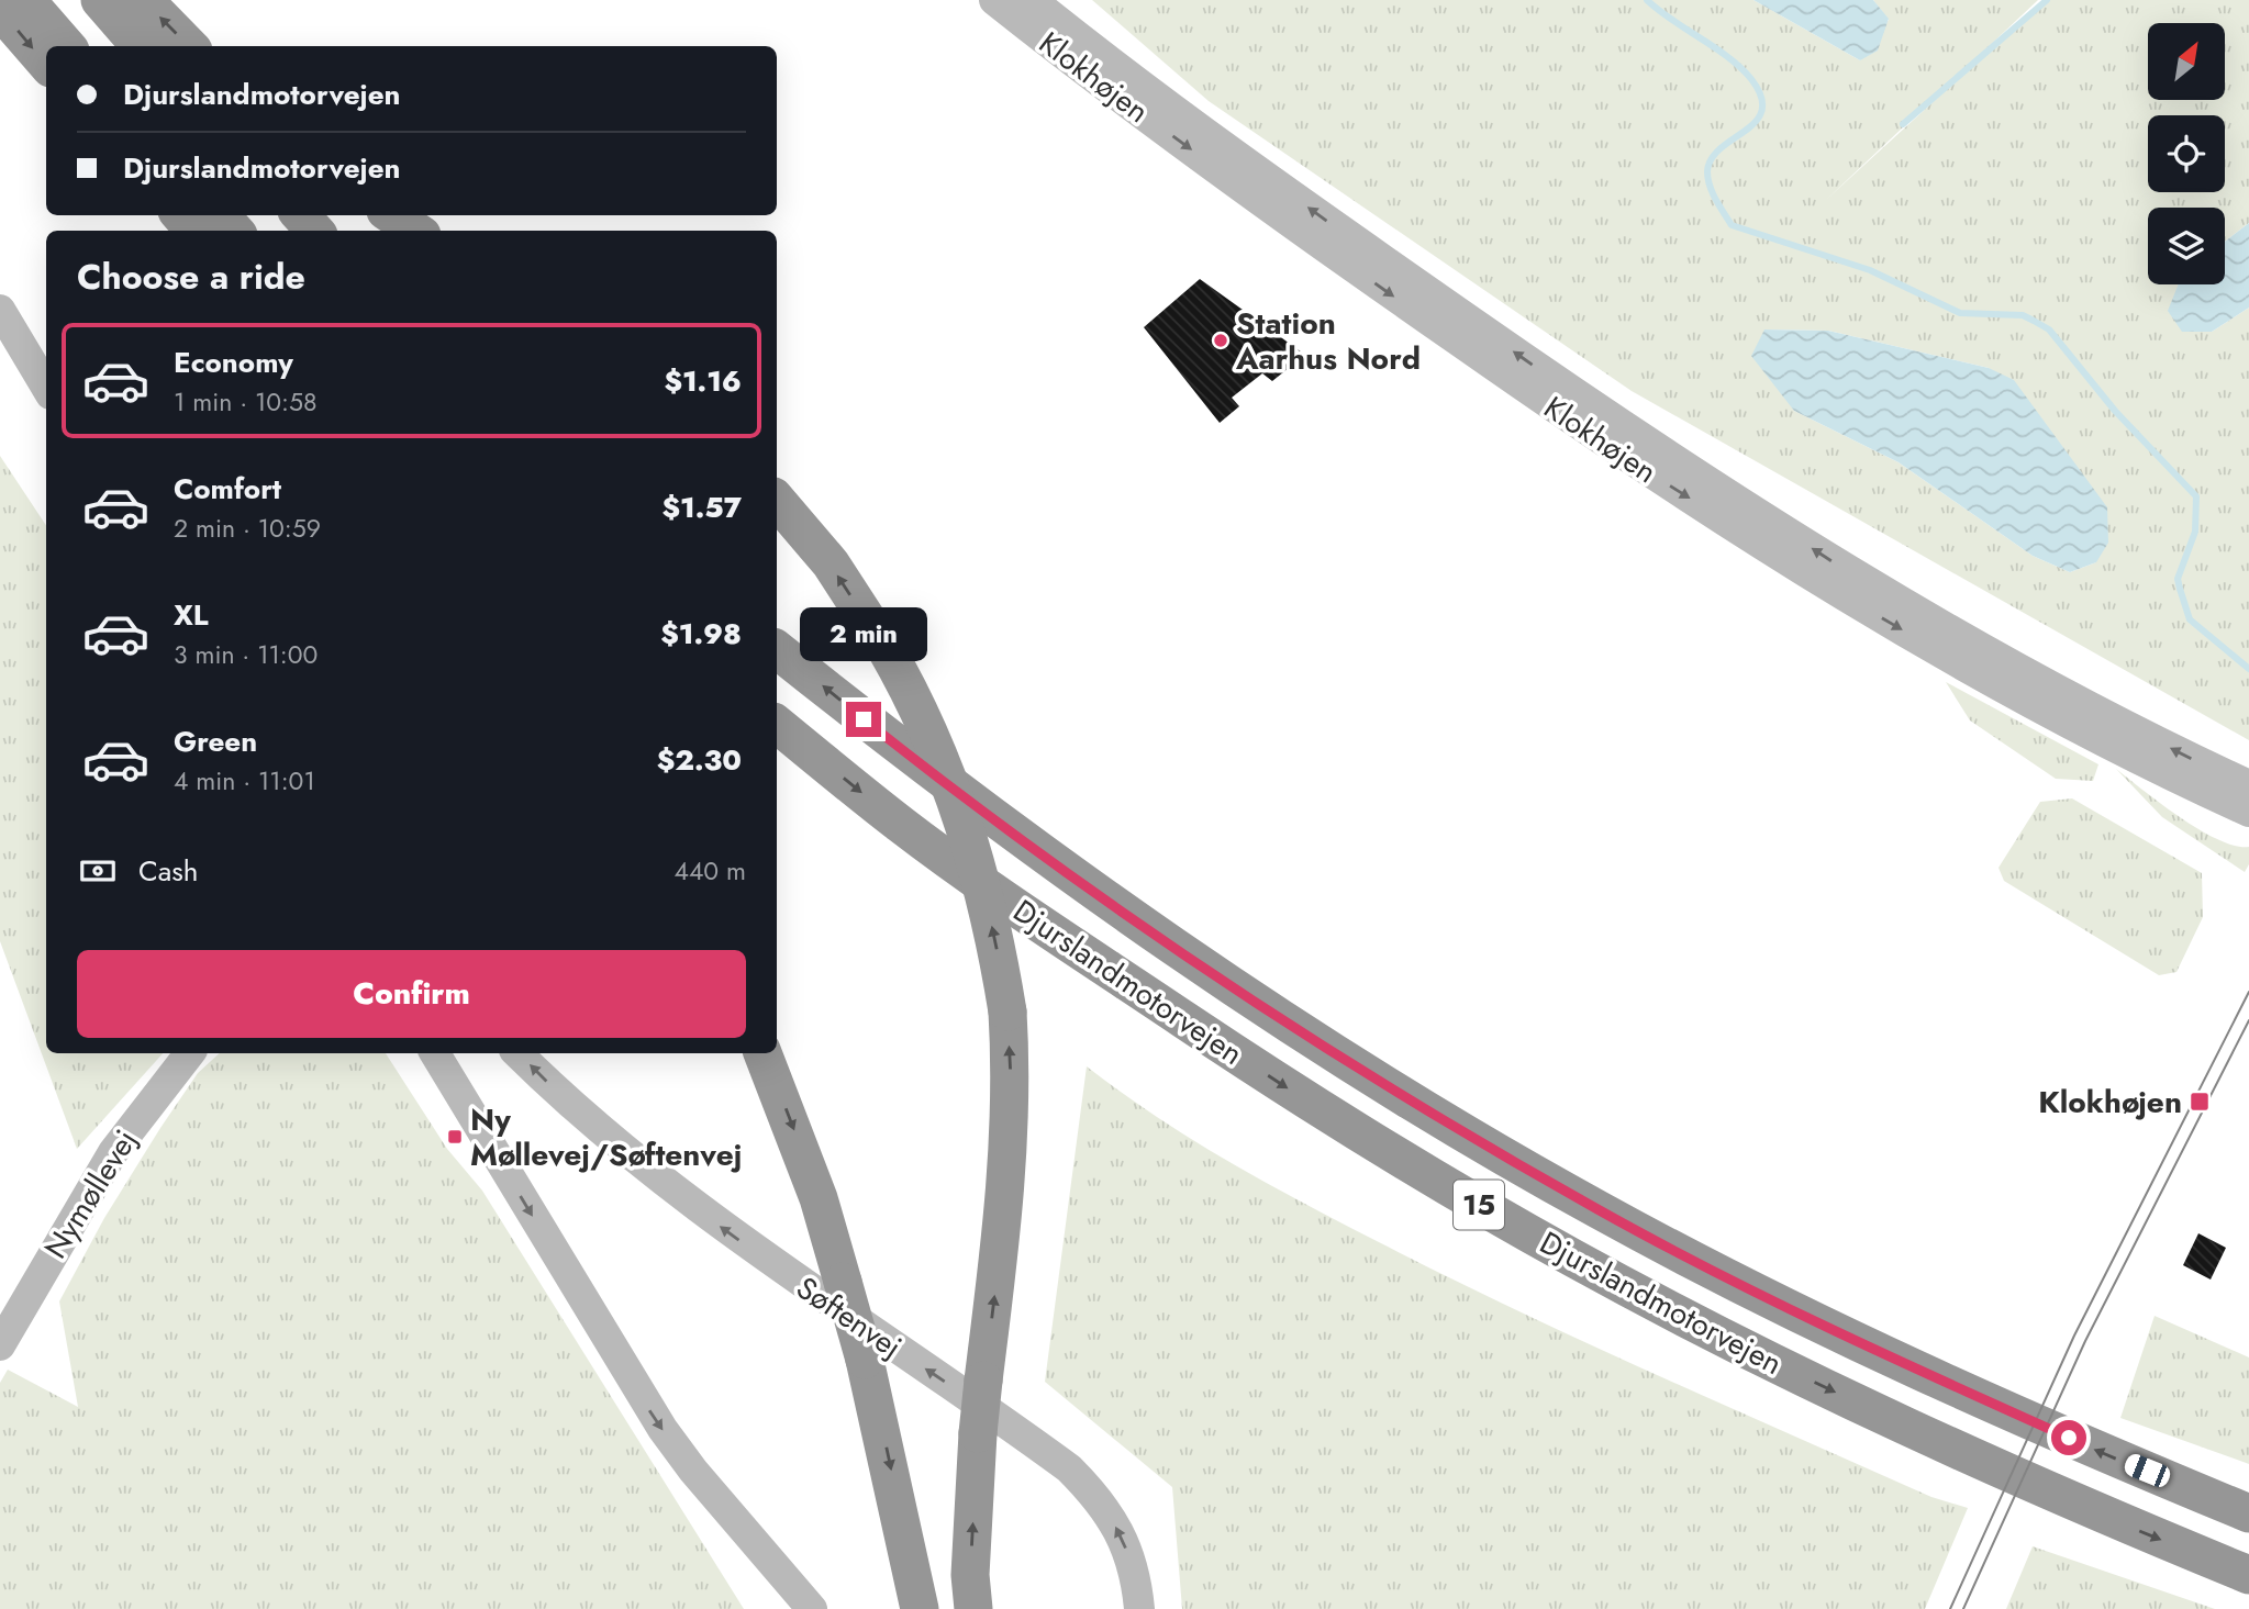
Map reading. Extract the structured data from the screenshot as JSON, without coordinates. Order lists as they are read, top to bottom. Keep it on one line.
{"streets":{"highway":["Djurslandmotorvejen","15"],"street":["Klokhøjen","Nymøllevej","Søftenvej"]},"places":{"other":["Station Aarhus Nord"],"transit":["Klokhøjen","Ny Møllevej/Søftenvej"]},"north":"top right","page":{"banner":["Djurslandmotorvejen","Djurslandmotorvejen"],"heading":"Choose a ride","list":[{"name":"Economy","note":"1 min · 10:58","value":"$1.16"},{"name":"Comfort","note":"2 min · 10:59","value":"$1.57"},{"name":"XL","note":"3 min · 11:00","value":"$1.98"},{"name":"Green","note":"4 min · 11:01","value":"$2.30"}],"bubble":"2 min","pay":["Cash","440 m"],"buttons":"Confirm"}}
